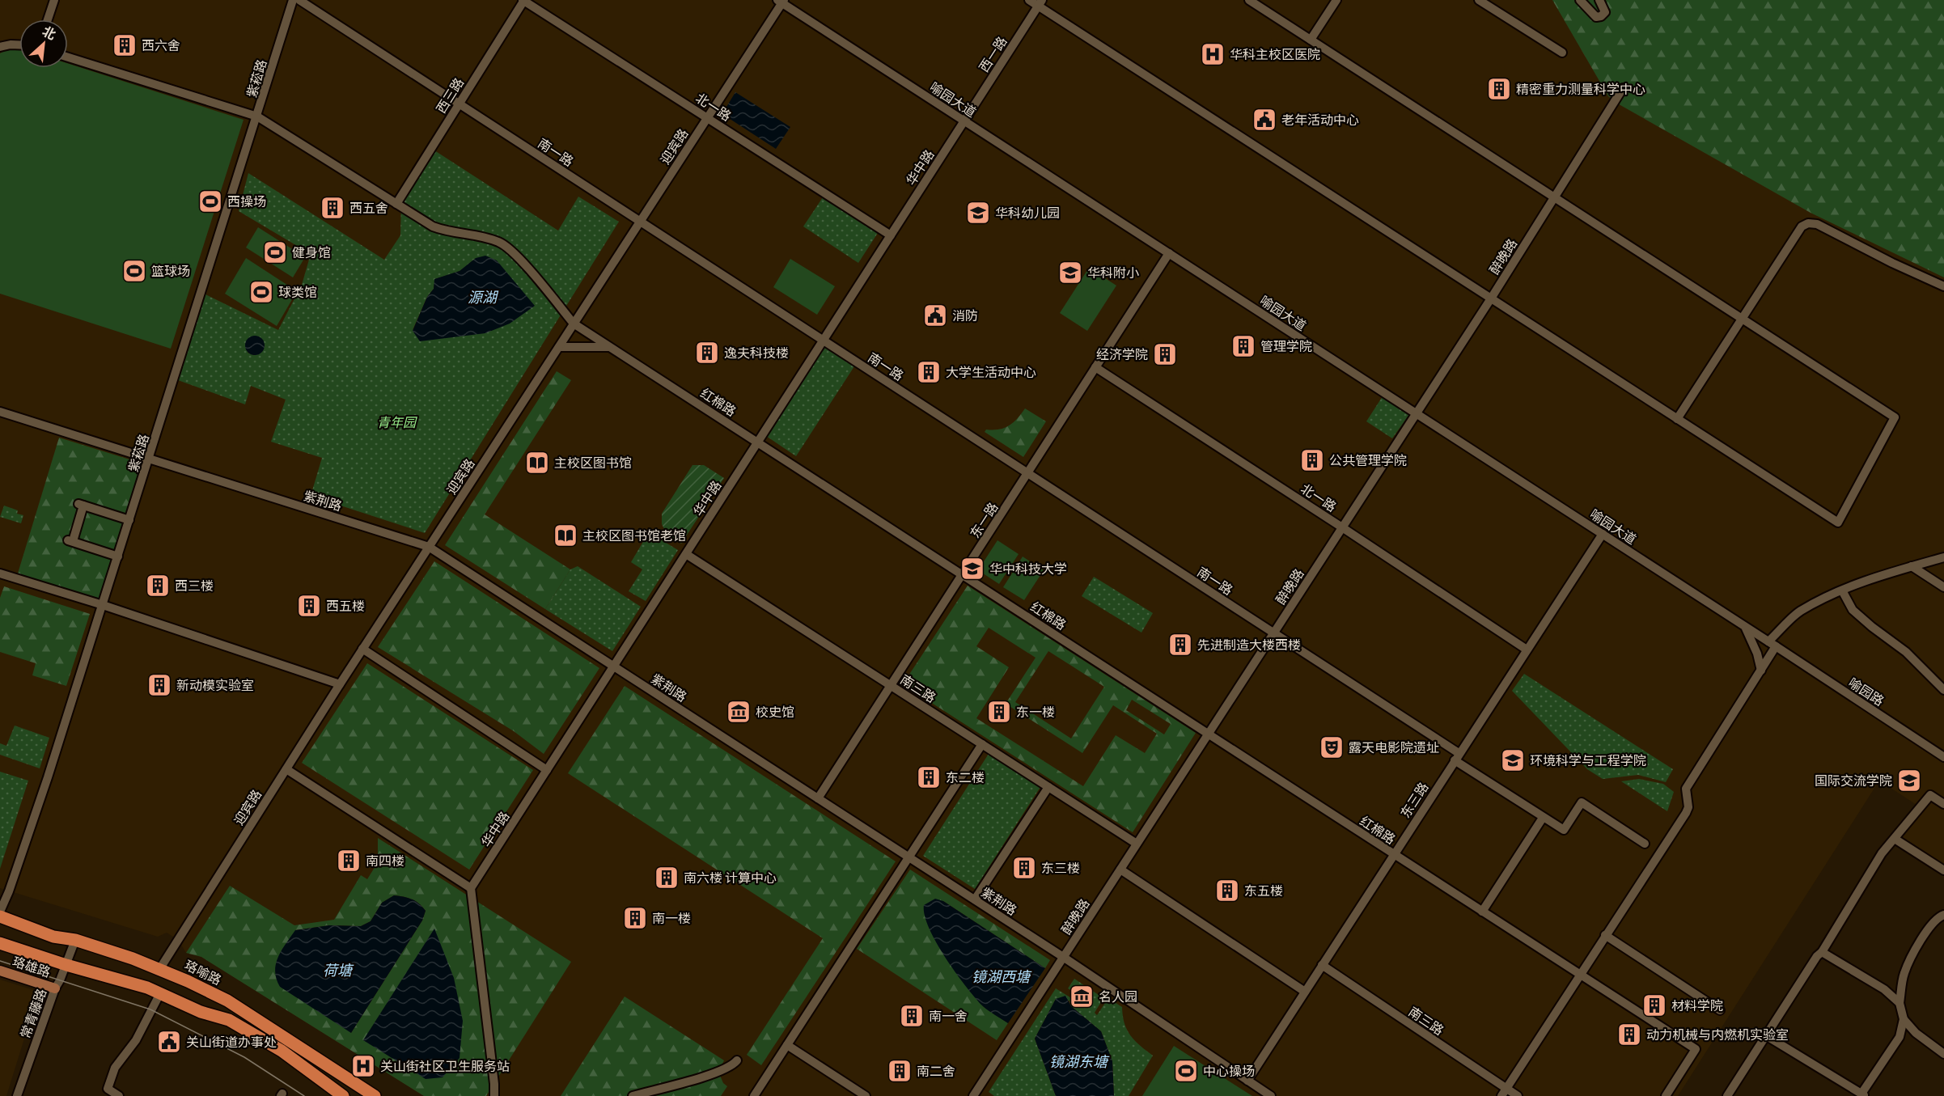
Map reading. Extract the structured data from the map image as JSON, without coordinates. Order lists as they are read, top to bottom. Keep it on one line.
{"streets":{"highway":["珞喻路"],"main road":["珞雄路"],"street":["西一路","紫菘路","西三路","喻园大道","北一路","迎宾路","南一路","华中路","醉晚路","红棉路","紫荆路","东一路","南三路","喻园路","东三路","常青藤路"]},"crossings":[["西一路","喻园大道"],["西一路","华中路"],["紫菘路","红棉路"],["紫菘路","紫荆路"],["西三路","北一路"],["西三路","南一路"],["西三路","红棉路"],["喻园大道","迎宾路"],["喻园大道","华中路"],["喻园大道","醉晚路"],["喻园大道","东一路"],["喻园大道","喻园路"],["喻园大道","东三路"],["北一路","迎宾路"],["北一路","华中路"],["北一路","醉晚路"],["北一路","东一路"],["北一路","东三路"],["迎宾路","南一路"],["迎宾路","红棉路"],["迎宾路","紫荆路"],["迎宾路","珞喻路"],["南一路","华中路"],["南一路","醉晚路"],["南一路","东一路"],["南一路","东三路"],["华中路","红棉路"],["华中路","紫荆路"],["华中路","南三路"],["醉晚路","红棉路"],["醉晚路","紫荆路"],["醉晚路","南三路"],["红棉路","东一路"],["红棉路","东三路"],["紫荆路","东一路"],["紫荆路","东三路"],["东一路","南三路"],["南三路","东三路"],["珞雄路","常青藤路"],["珞喻路","常青藤路"]],"water":["源湖","荷塘","镜湖西塘","镜湖东塘"],"parks":["青年园"],"places":{"building":["西六舍","精密重力测量科学中心","西五舍","管理学院","逸夫科技楼","经济学院","大学生活动中心","公共管理学院","西三楼","西五楼","先进制造大楼西楼","新动模实验室","东一楼","东二楼","南四楼","东三楼","南六楼 计算中心","东五楼","南一楼","材料学院","南一舍","动力机械与内燃机实验室","南二舍"],"hospital":["华科主校区医院","关山街社区卫生服务站"],"public building":["老年活动中心","消防","关山街道办事处"],"sports":["西操场","健身馆","篮球场","球类馆","中心操场"],"school or university":["华科幼儿园","华科附小","华中科技大学","环境科学与工程学院","国际交流学院"],"library":["主校区图书馆","主校区图书馆老馆"],"museum":["校史馆","名人园"],"theatre":["露天电影院遗址"]},"north":"top right"}
